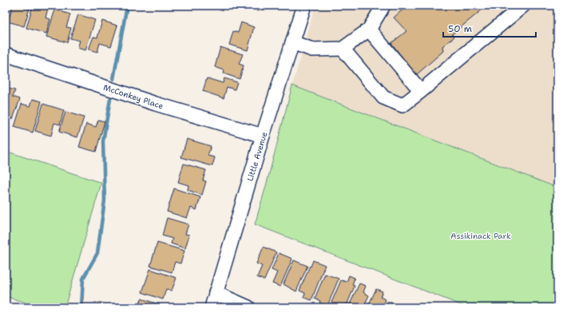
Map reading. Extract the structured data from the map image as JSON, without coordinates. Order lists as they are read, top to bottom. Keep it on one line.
{"streets":{"street":["McConkey Place","Little Avenue"]},"crossings":[["McConkey Place","Little Avenue"]],"parks":["Assikinack Park"],"scale_bar":"50 m"}
